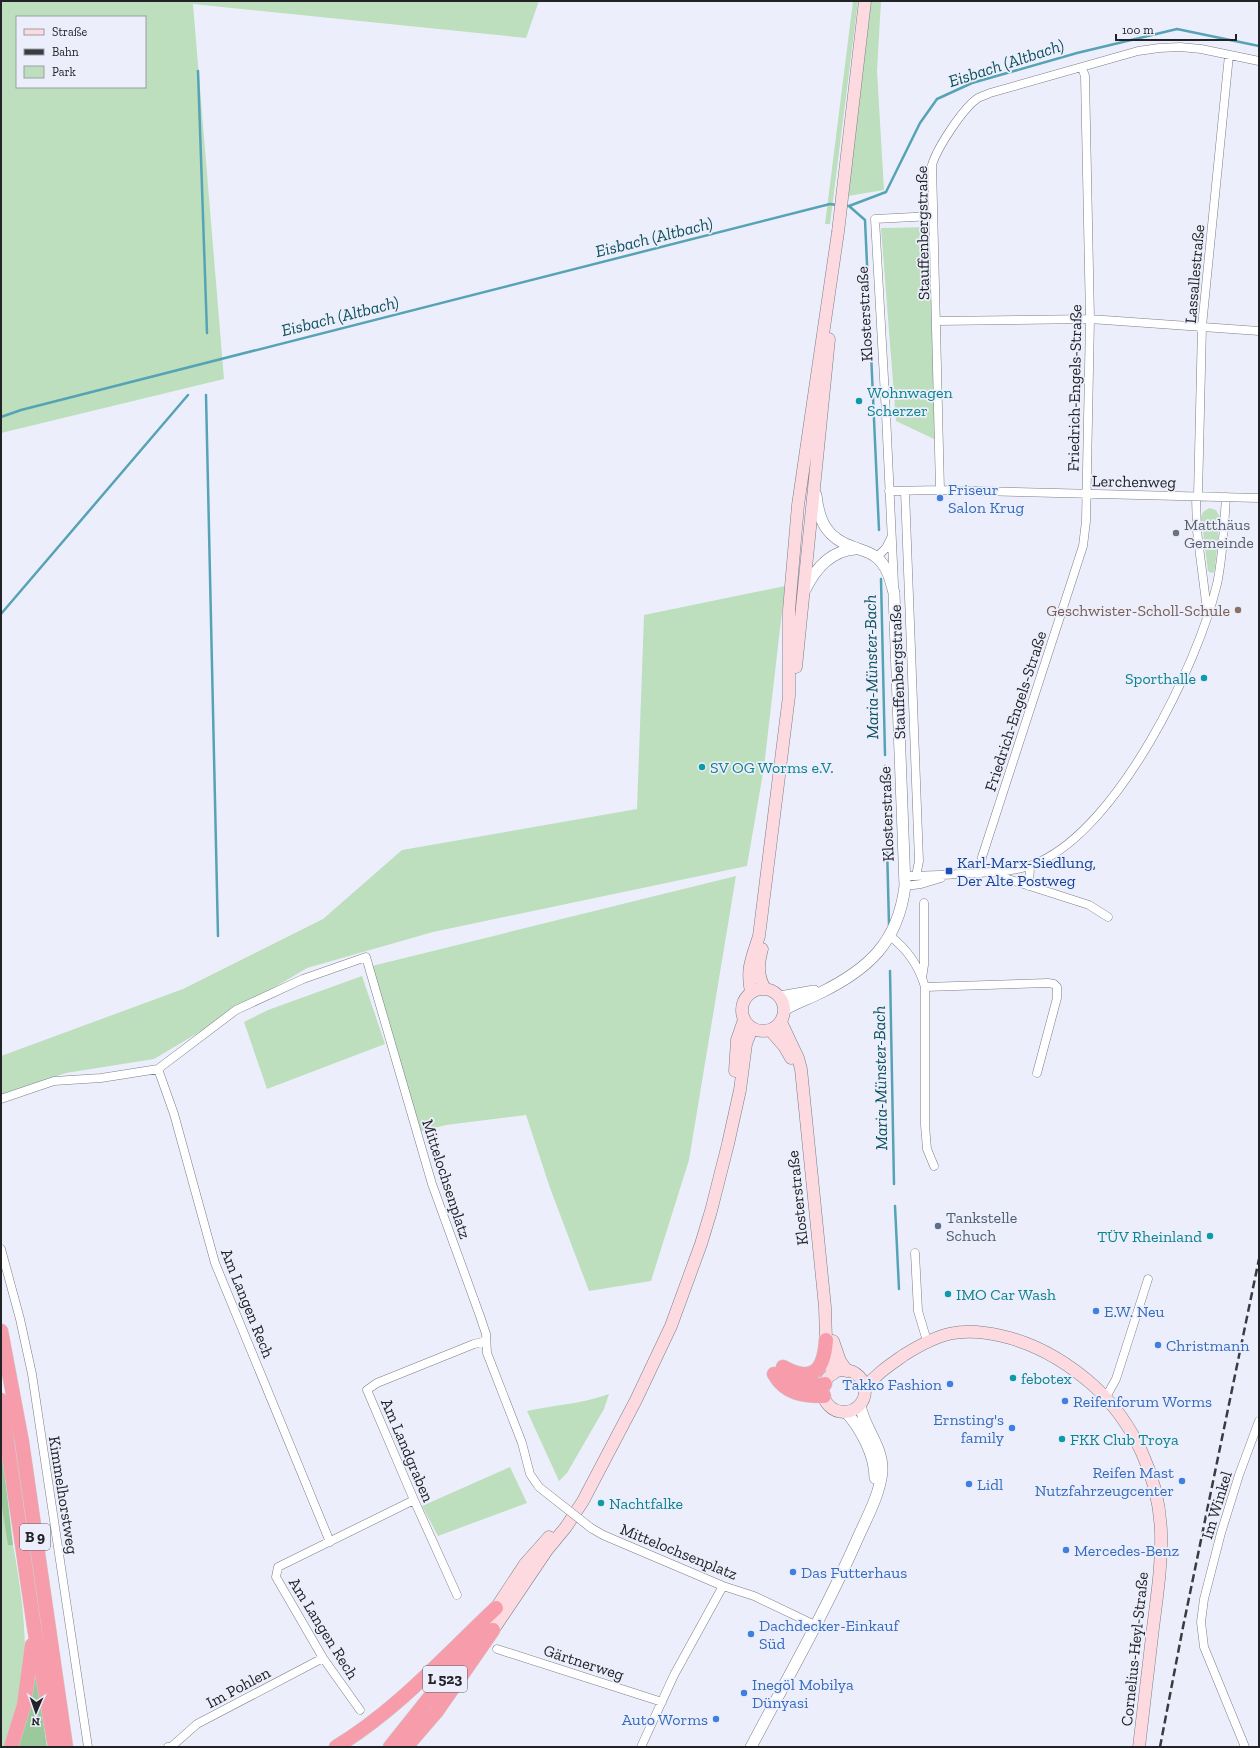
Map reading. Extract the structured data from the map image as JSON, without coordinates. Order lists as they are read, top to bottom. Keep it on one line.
{"streets":{"highway":["B 9","L 523"],"main road":["Klosterstraße","Cornelius-Heyl-Straße"],"street":["Stauffenbergstraße","Lassallestraße","Friedrich-Engels-Straße","Lerchenweg","Mittelochsenplatz","Am Langen Rech","Am Landgraben","Kimmelhorstweg","Im Winkel","Gärtnerweg","Im Pohlen"]},"crossings":[["Stauffenbergstraße","Klosterstraße"],["Stauffenbergstraße","Friedrich-Engels-Straße"],["Stauffenbergstraße","Lerchenweg"],["Lassallestraße","Lerchenweg"],["Klosterstraße","Lerchenweg"],["Klosterstraße","Cornelius-Heyl-Straße"],["Klosterstraße","L 523"],["Friedrich-Engels-Straße","Lerchenweg"],["Mittelochsenplatz","Am Langen Rech"],["Mittelochsenplatz","Am Landgraben"],["Am Langen Rech","Am Landgraben"],["Am Langen Rech","Im Pohlen"]],"water":["Eisbach (Altbach)","Maria-Münster-Bach"],"places":{"other":["Wohnwagen Scherzer","Friseur Salon Krug","Matthäus Gemeinde","Geschwister-Scholl-Schule","Sporthalle","SV OG Worms e.V.","Tankstelle Schuch","TÜV Rheinland","IMO Car Wash","E.W. Neu","Christmann","febotex","Takko Fashion","Reifenforum Worms","Ernsting's family","FKK Club Troya","Reifen Mast Nutzfahrzeugcenter","Lidl","Nachtfalke","Mercedes-Benz","Das Futterhaus","Dachdecker-Einkauf Süd","Inegöl Mobilya Dünyasi","Auto Worms"],"transit":["Karl-Marx-Siedlung, Der Alte Postweg"]},"legend":["Straße","Bahn","Park"],"scale_bar":"100 m","north":"bottom"}
